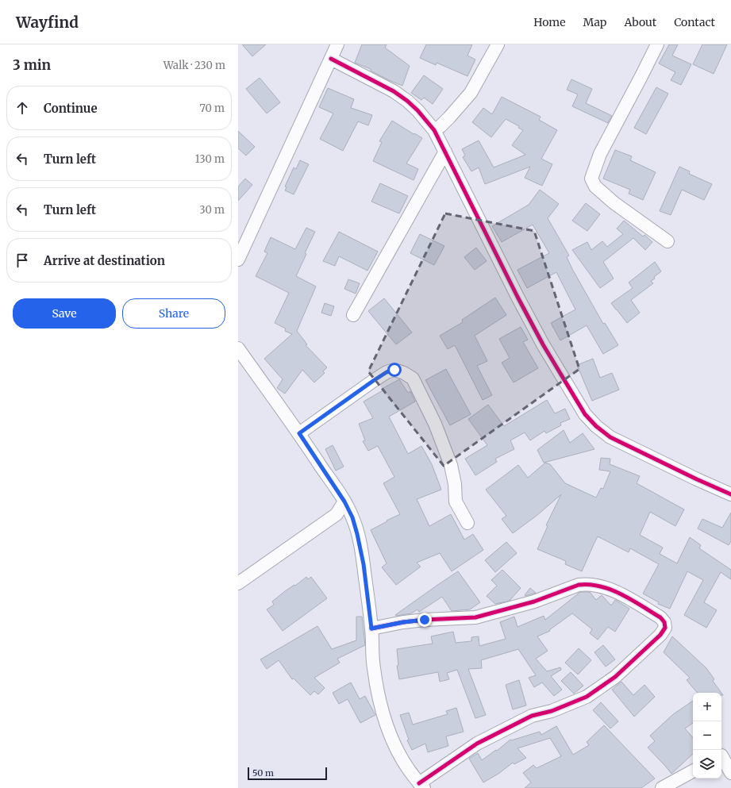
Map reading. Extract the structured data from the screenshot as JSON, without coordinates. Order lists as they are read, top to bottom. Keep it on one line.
{"scale_bar":"50 m","page":{"header":"Wayfind","nav":["Home","Map","About","Contact"],"heading":["3 min","Walk · 230 m"],"list":[["Continue","70 m"],["Turn left","130 m"],["Turn left","30 m"],"Arrive at destination"],"buttons":["Save","Share"],"map_buttons":["+","−"],"scale":"50 m"}}
